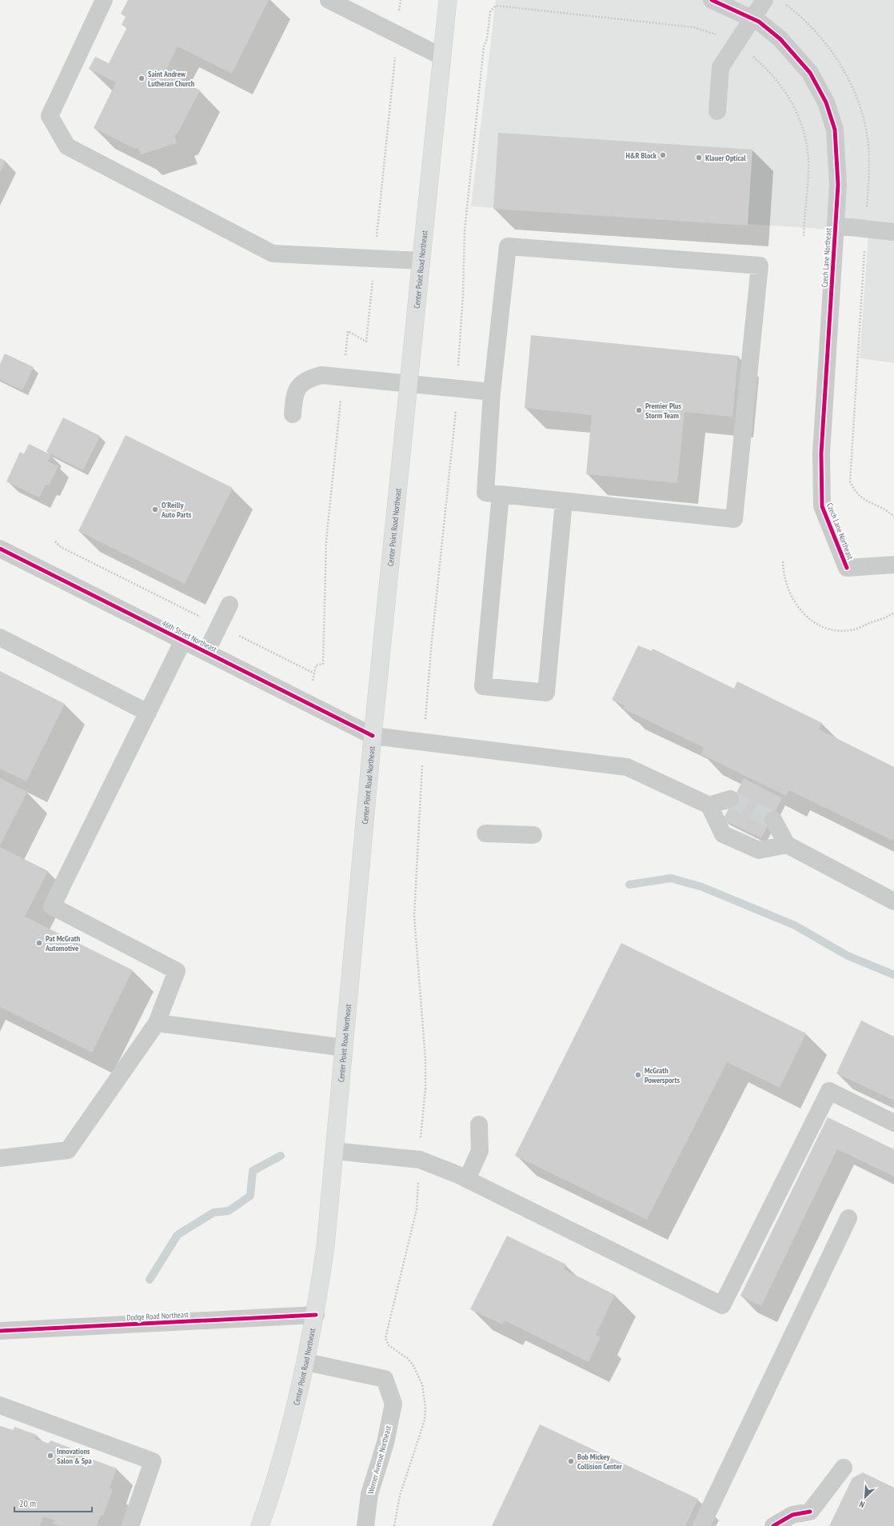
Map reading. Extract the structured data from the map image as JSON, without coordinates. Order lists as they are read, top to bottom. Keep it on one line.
{"streets":{"main road":["Center Point Road Northeast"],"street":["Czech Lane Northeast","46th Street Northeast","Dodge Road Northeast","Werner Avenue Northeast"]},"crossings":[["Center Point Road Northeast","46th Street Northeast"],["Center Point Road Northeast","Dodge Road Northeast"],["Center Point Road Northeast","Werner Avenue Northeast"]],"places":["Saint Andrew Lutheran Church","H&R Block","Klauer Optical","Premier Plus Storm Team","O'Reilly Auto Parts","Pat McGrath Automotive","McGrath Powersports","Innovations Salon & Spa","Bob Mickey Collision Center"],"scale_bar":"20 m","north":"bottom left"}
